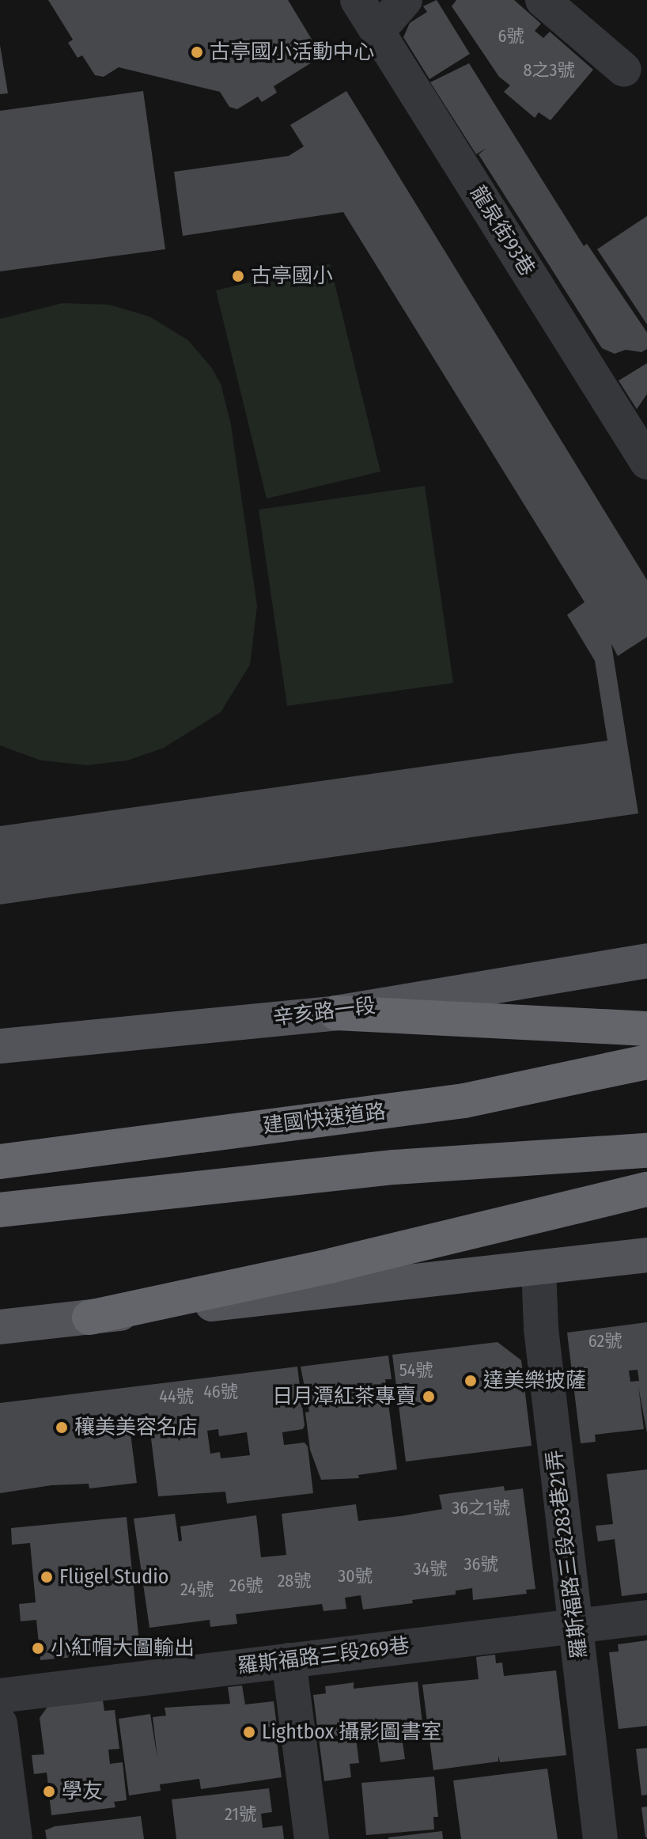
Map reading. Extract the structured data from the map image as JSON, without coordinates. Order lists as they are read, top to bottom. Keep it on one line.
{"streets":{"highway":["建國快速道路"],"main road":["辛亥路一段"],"street":["龍泉街93巷","羅斯福路三段283巷21弄","羅斯福路三段269巷"]},"crossings":[["羅斯福路三段283巷21弄","羅斯福路三段269巷"]],"places":["古亭國小活動中心","古亭國小","達美樂披薩","日月潭紅茶專賣","穰美美容名店","Flügel Studio","小紅帽大圖輸出","Lightbox 攝影圖書室","學友"],"house_numbers":["6號","8之3號","62號","54號","46號","44號","36之1號","36號","34號","30號","28號","26號","24號","21號"]}
